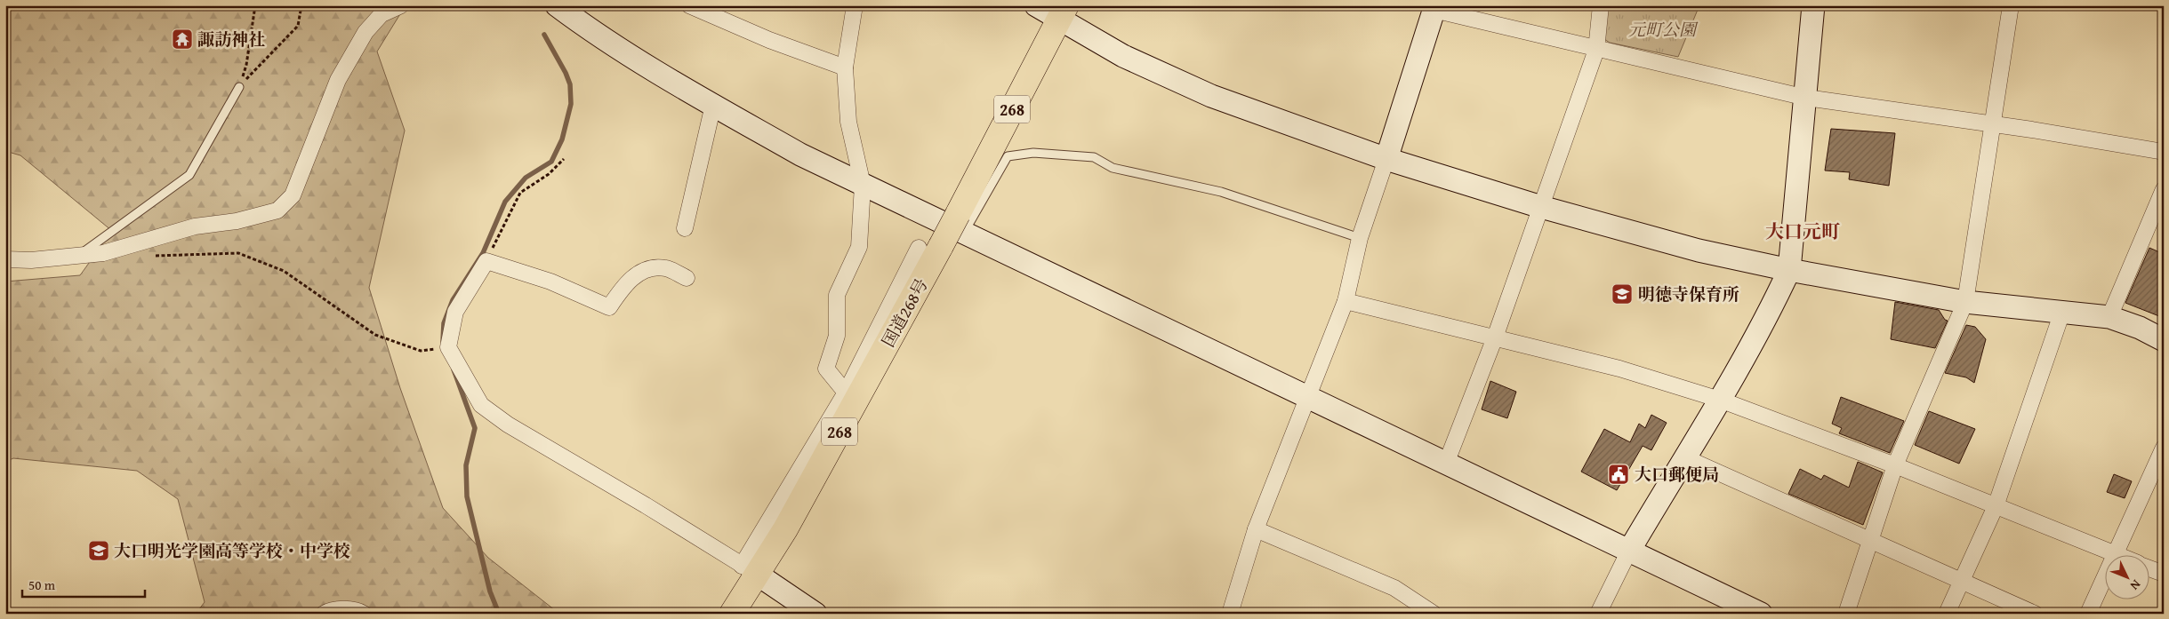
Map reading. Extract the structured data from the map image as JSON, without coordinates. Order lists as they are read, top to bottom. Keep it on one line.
{"streets":{"highway":["268","国道268号"]},"districts":["大口元町"],"parks":["元町公園"],"places":{"temple":["諏訪神社"],"school or university":["明徳寺保育所","大口明光学園高等学校・中学校"],"public building":["大口郵便局"]},"scale_bar":"50 m","north":"bottom right"}
